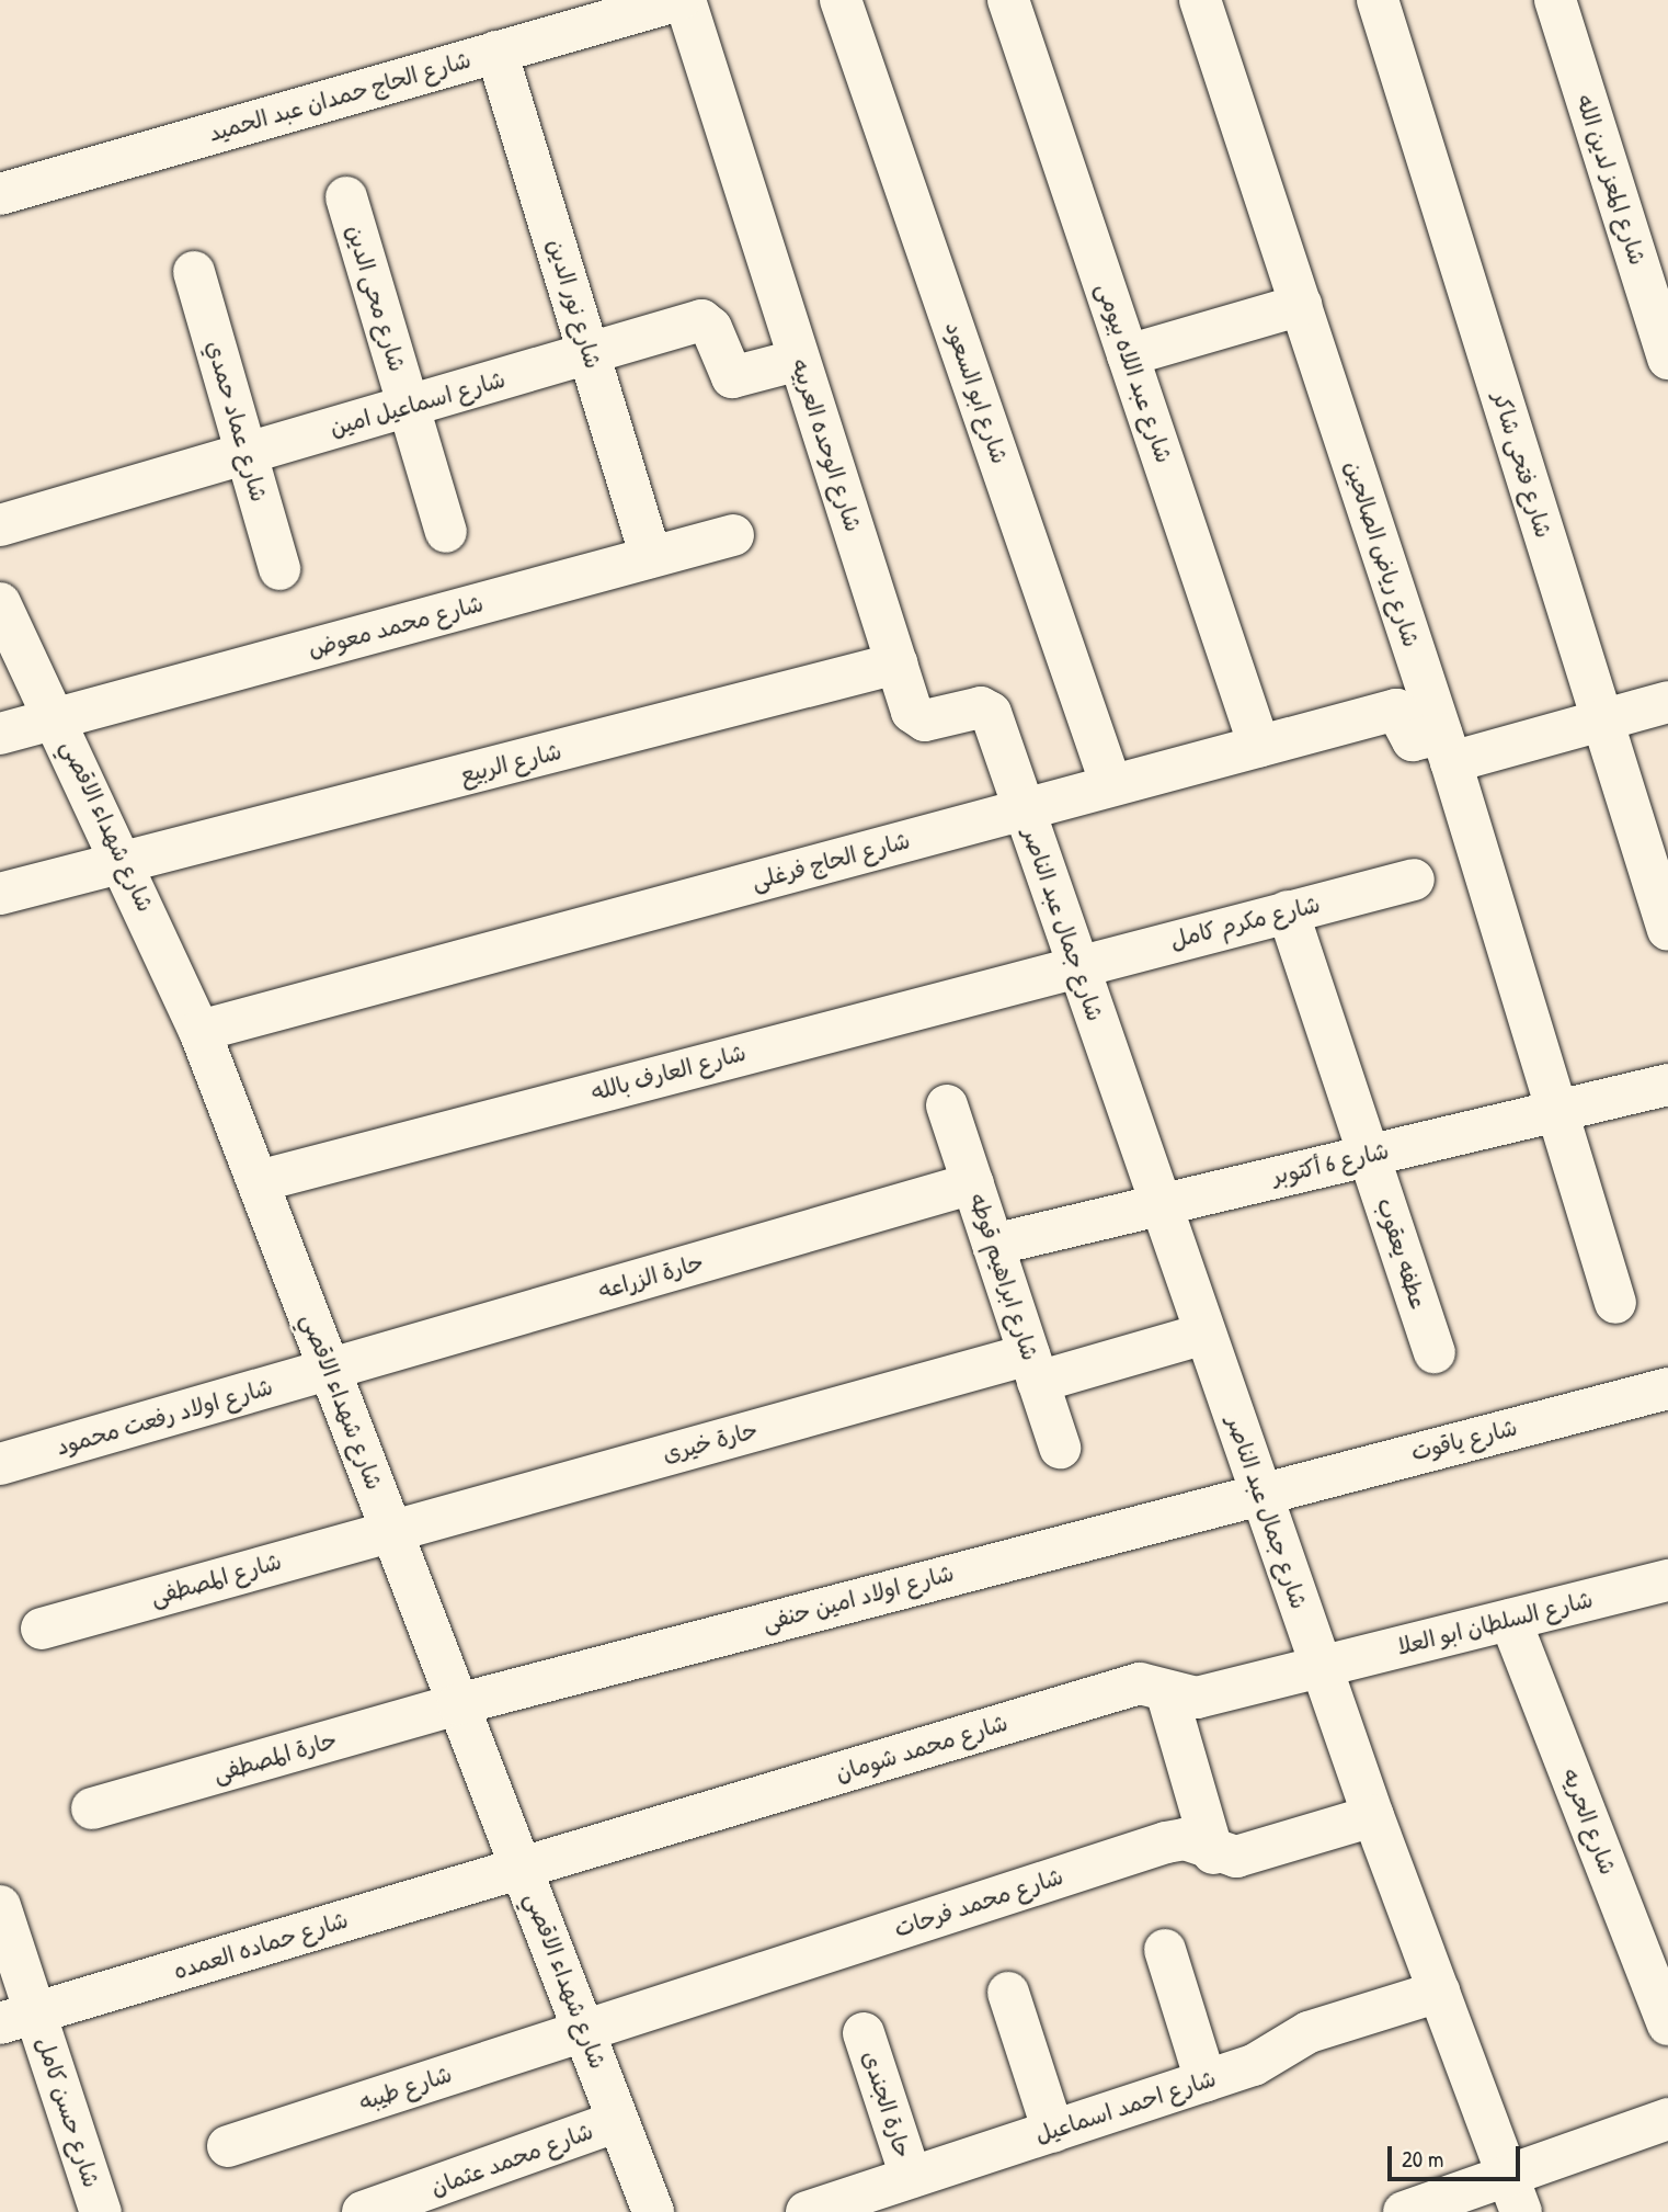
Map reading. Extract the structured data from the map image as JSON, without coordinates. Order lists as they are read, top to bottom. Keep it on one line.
{"streets":{"street":["شارع الحاج حمدان عبد الحميد","شارع المعز لدين الله","شارع محى الدين","شارع نور الدين","شارع عبد اللاه بيومى","شارع ابو السعود","شارع اسماعيل امين","شارع عماد حمدي","شارع الوحده العربيه","شارع فتحى شاكر","شارع رياض الصالحين","شارع محمد معوض","شارع الربيع","شارع شهداء الاقصي","شارع الحاج فرغلى","شارع مكرم كامل","شارع جمال عبد الناصر","شارع العارف بالله","شارع 6 أكتوبر","عطفه يعقوب","حارة الزراعه","شارع ابراهيم قوطه","شارع اولاد رفعت محمود","شارع ياقوت","حارة خيرى","شارع المصطفى","شارع اولاد امين حنفى","شارع السلطان ابو العلا","شارع محمد شومان","حارة المصطفى","شارع الحريه","شارع محمد فرحات","شارع حماده العمده","شارع طيبه","حارة الجندى","شارع احمد اسماعيل","شارع حسن كامل","شارع محمد عثمان"]},"crossings":[["شارع الحاج حمدان عبد الحميد","شارع نور الدين"],["شارع الحاج حمدان عبد الحميد","شارع الوحده العربيه"],["شارع محى الدين","شارع اسماعيل امين"],["شارع نور الدين","شارع اسماعيل امين"],["شارع نور الدين","شارع محمد معوض"],["شارع عبد اللاه بيومى","شارع الحاج فرغلى"],["شارع ابو السعود","شارع الحاج فرغلى"],["شارع اسماعيل امين","شارع عماد حمدي"],["شارع اسماعيل امين","شارع الوحده العربيه"],["شارع الوحده العربيه","شارع الربيع"],["شارع الوحده العربيه","شارع الحاج فرغلى"],["شارع الوحده العربيه","شارع جمال عبد الناصر"],["شارع رياض الصالحين","شارع الحاج فرغلى"],["شارع رياض الصالحين","شارع 6 أكتوبر"],["شارع محمد معوض","شارع شهداء الاقصي"],["شارع الربيع","شارع شهداء الاقصي"],["شارع شهداء الاقصي","شارع الحاج فرغلى"],["شارع شهداء الاقصي","شارع العارف بالله"],["شارع شهداء الاقصي","حارة الزراعه"],["شارع شهداء الاقصي","شارع اولاد رفعت محمود"],["شارع شهداء الاقصي","حارة خيرى"],["شارع شهداء الاقصي","شارع المصطفى"],["شارع شهداء الاقصي","شارع اولاد امين حنفى"],["شارع شهداء الاقصي","شارع محمد شومان"],["شارع شهداء الاقصي","حارة المصطفى"],["شارع شهداء الاقصي","شارع محمد فرحات"],["شارع شهداء الاقصي","شارع حماده العمده"],["شارع شهداء الاقصي","شارع طيبه"],["شارع شهداء الاقصي","شارع محمد عثمان"],["شارع الحاج فرغلى","شارع جمال عبد الناصر"],["شارع مكرم كامل","شارع جمال عبد الناصر"],["شارع مكرم كامل","شارع العارف بالله"],["شارع مكرم كامل","عطفه يعقوب"],["شارع جمال عبد الناصر","شارع العارف بالله"],["شارع جمال عبد الناصر","شارع 6 أكتوبر"],["شارع جمال عبد الناصر","شارع ياقوت"],["شارع جمال عبد الناصر","حارة خيرى"],["شارع جمال عبد الناصر","شارع اولاد امين حنفى"],["شارع جمال عبد الناصر","شارع السلطان ابو العلا"],["شارع جمال عبد الناصر","شارع محمد شومان"],["شارع جمال عبد الناصر","شارع محمد فرحات"],["شارع جمال عبد الناصر","شارع احمد اسماعيل"],["شارع 6 أكتوبر","عطفه يعقوب"],["شارع 6 أكتوبر","شارع ابراهيم قوطه"],["حارة الزراعه","شارع ابراهيم قوطه"],["حارة الزراعه","شارع اولاد رفعت محمود"],["شارع ابراهيم قوطه","حارة خيرى"],["شارع ياقوت","شارع اولاد امين حنفى"],["حارة خيرى","شارع المصطفى"],["شارع اولاد امين حنفى","حارة المصطفى"],["شارع السلطان ابو العلا","شارع محمد شومان"],["شارع السلطان ابو العلا","شارع الحريه"],["شارع محمد شومان","شارع حماده العمده"],["شارع محمد فرحات","شارع طيبه"],["شارع حماده العمده","شارع حسن كامل"],["حارة الجندى","شارع احمد اسماعيل"]],"scale_bar":"20 m"}
